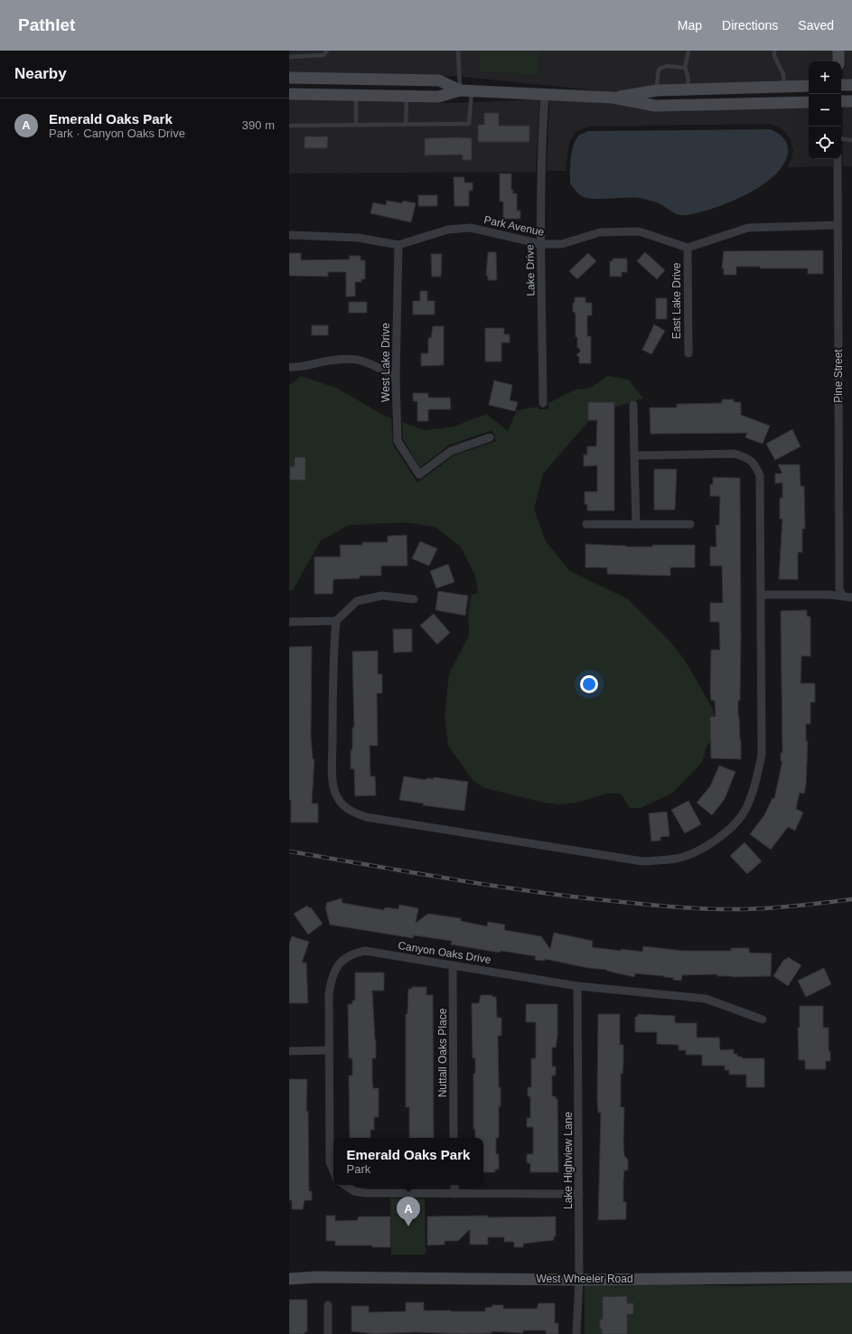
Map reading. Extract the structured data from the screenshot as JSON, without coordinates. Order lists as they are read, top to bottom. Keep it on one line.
{"streets":{"main road":["West Wheeler Road"],"street":["Park Avenue","Lake Drive","East Lake Drive","West Lake Drive","Pine Street","Canyon Oaks Drive","Nuttall Oaks Place","Lake Highview Lane"]},"crossings":[["Park Avenue","Lake Drive"],["Park Avenue","East Lake Drive"],["Park Avenue","West Lake Drive"],["Canyon Oaks Drive","Nuttall Oaks Place"],["Canyon Oaks Drive","Lake Highview Lane"],["Lake Highview Lane","West Wheeler Road"]],"page":{"header":"Pathlet","nav":["Map","Directions","Saved"],"heading":"Nearby","map_buttons":["+","−"],"list":[{"mark":"A","name":"Emerald Oaks Park","note":"Park · Canyon Oaks Drive","value":"390 m"}],"popup":["Emerald Oaks Park","Park"],"pins":"A"}}
